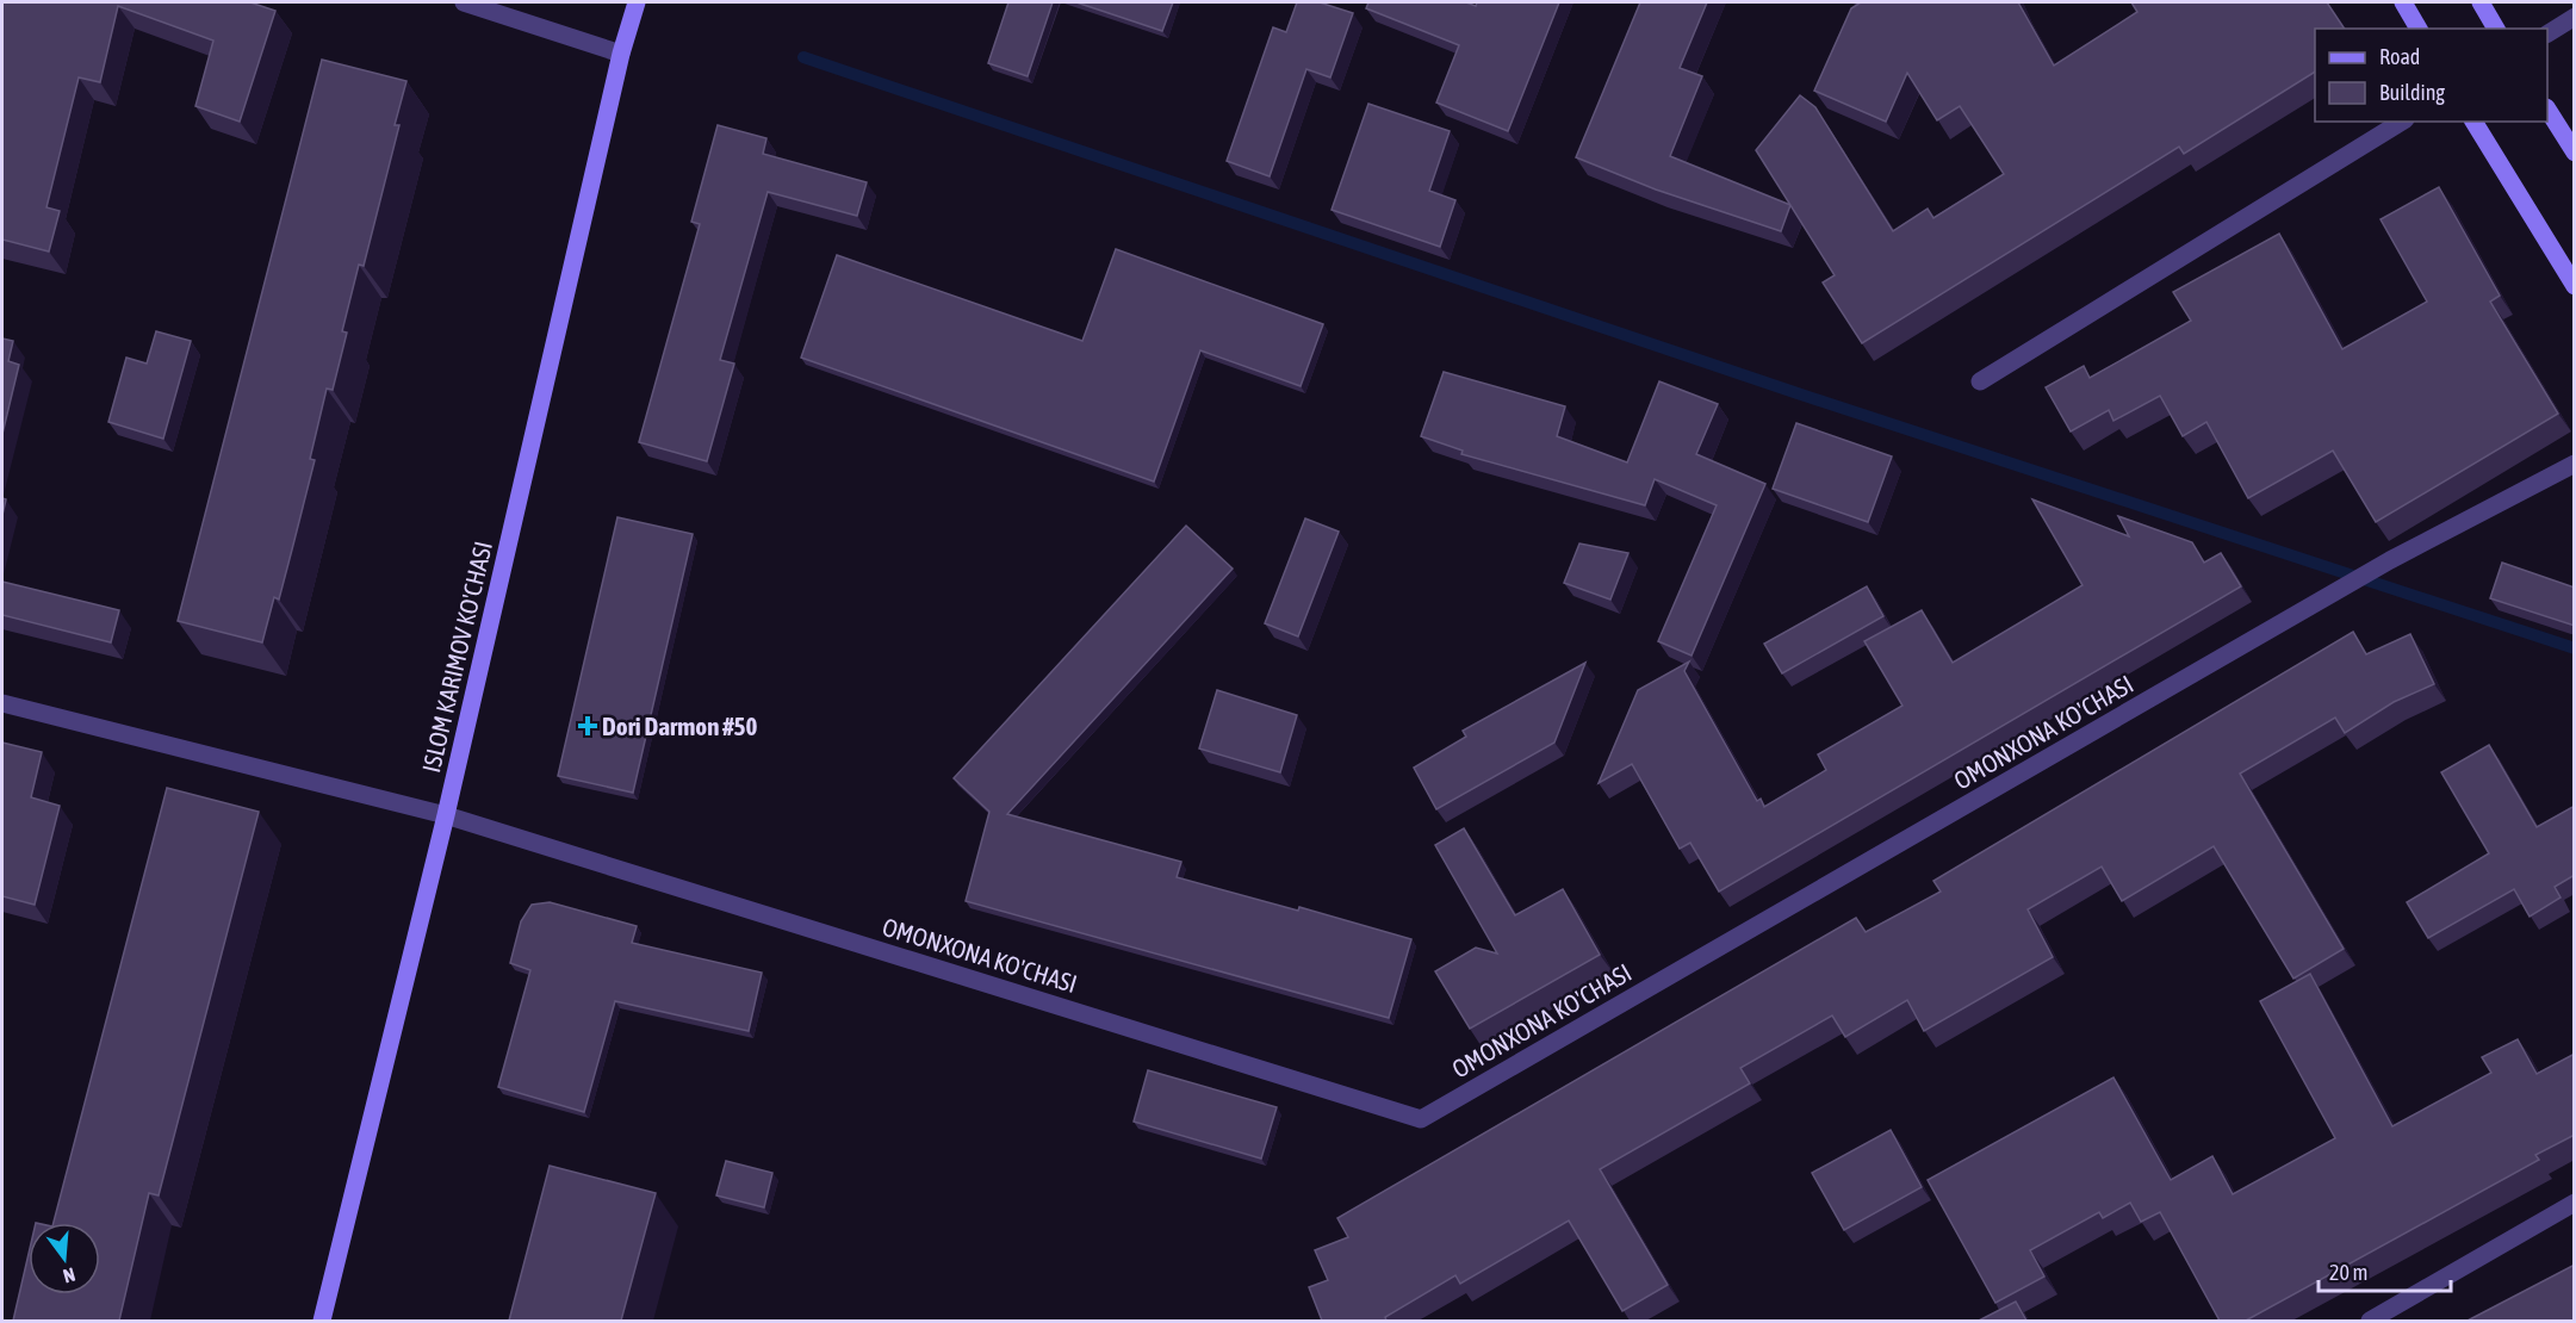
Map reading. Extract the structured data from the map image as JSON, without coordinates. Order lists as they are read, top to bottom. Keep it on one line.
{"streets":{"main road":["ISLOM KARIMOV KO'CHASI"],"street":["OMONXONA KO'CHASI"]},"crossings":[["ISLOM KARIMOV KO'CHASI","OMONXONA KO'CHASI"]],"places":{"health":["Dori Darmon #50"]},"legend":["Road","Building"],"scale_bar":"20 m","north":"bottom"}
